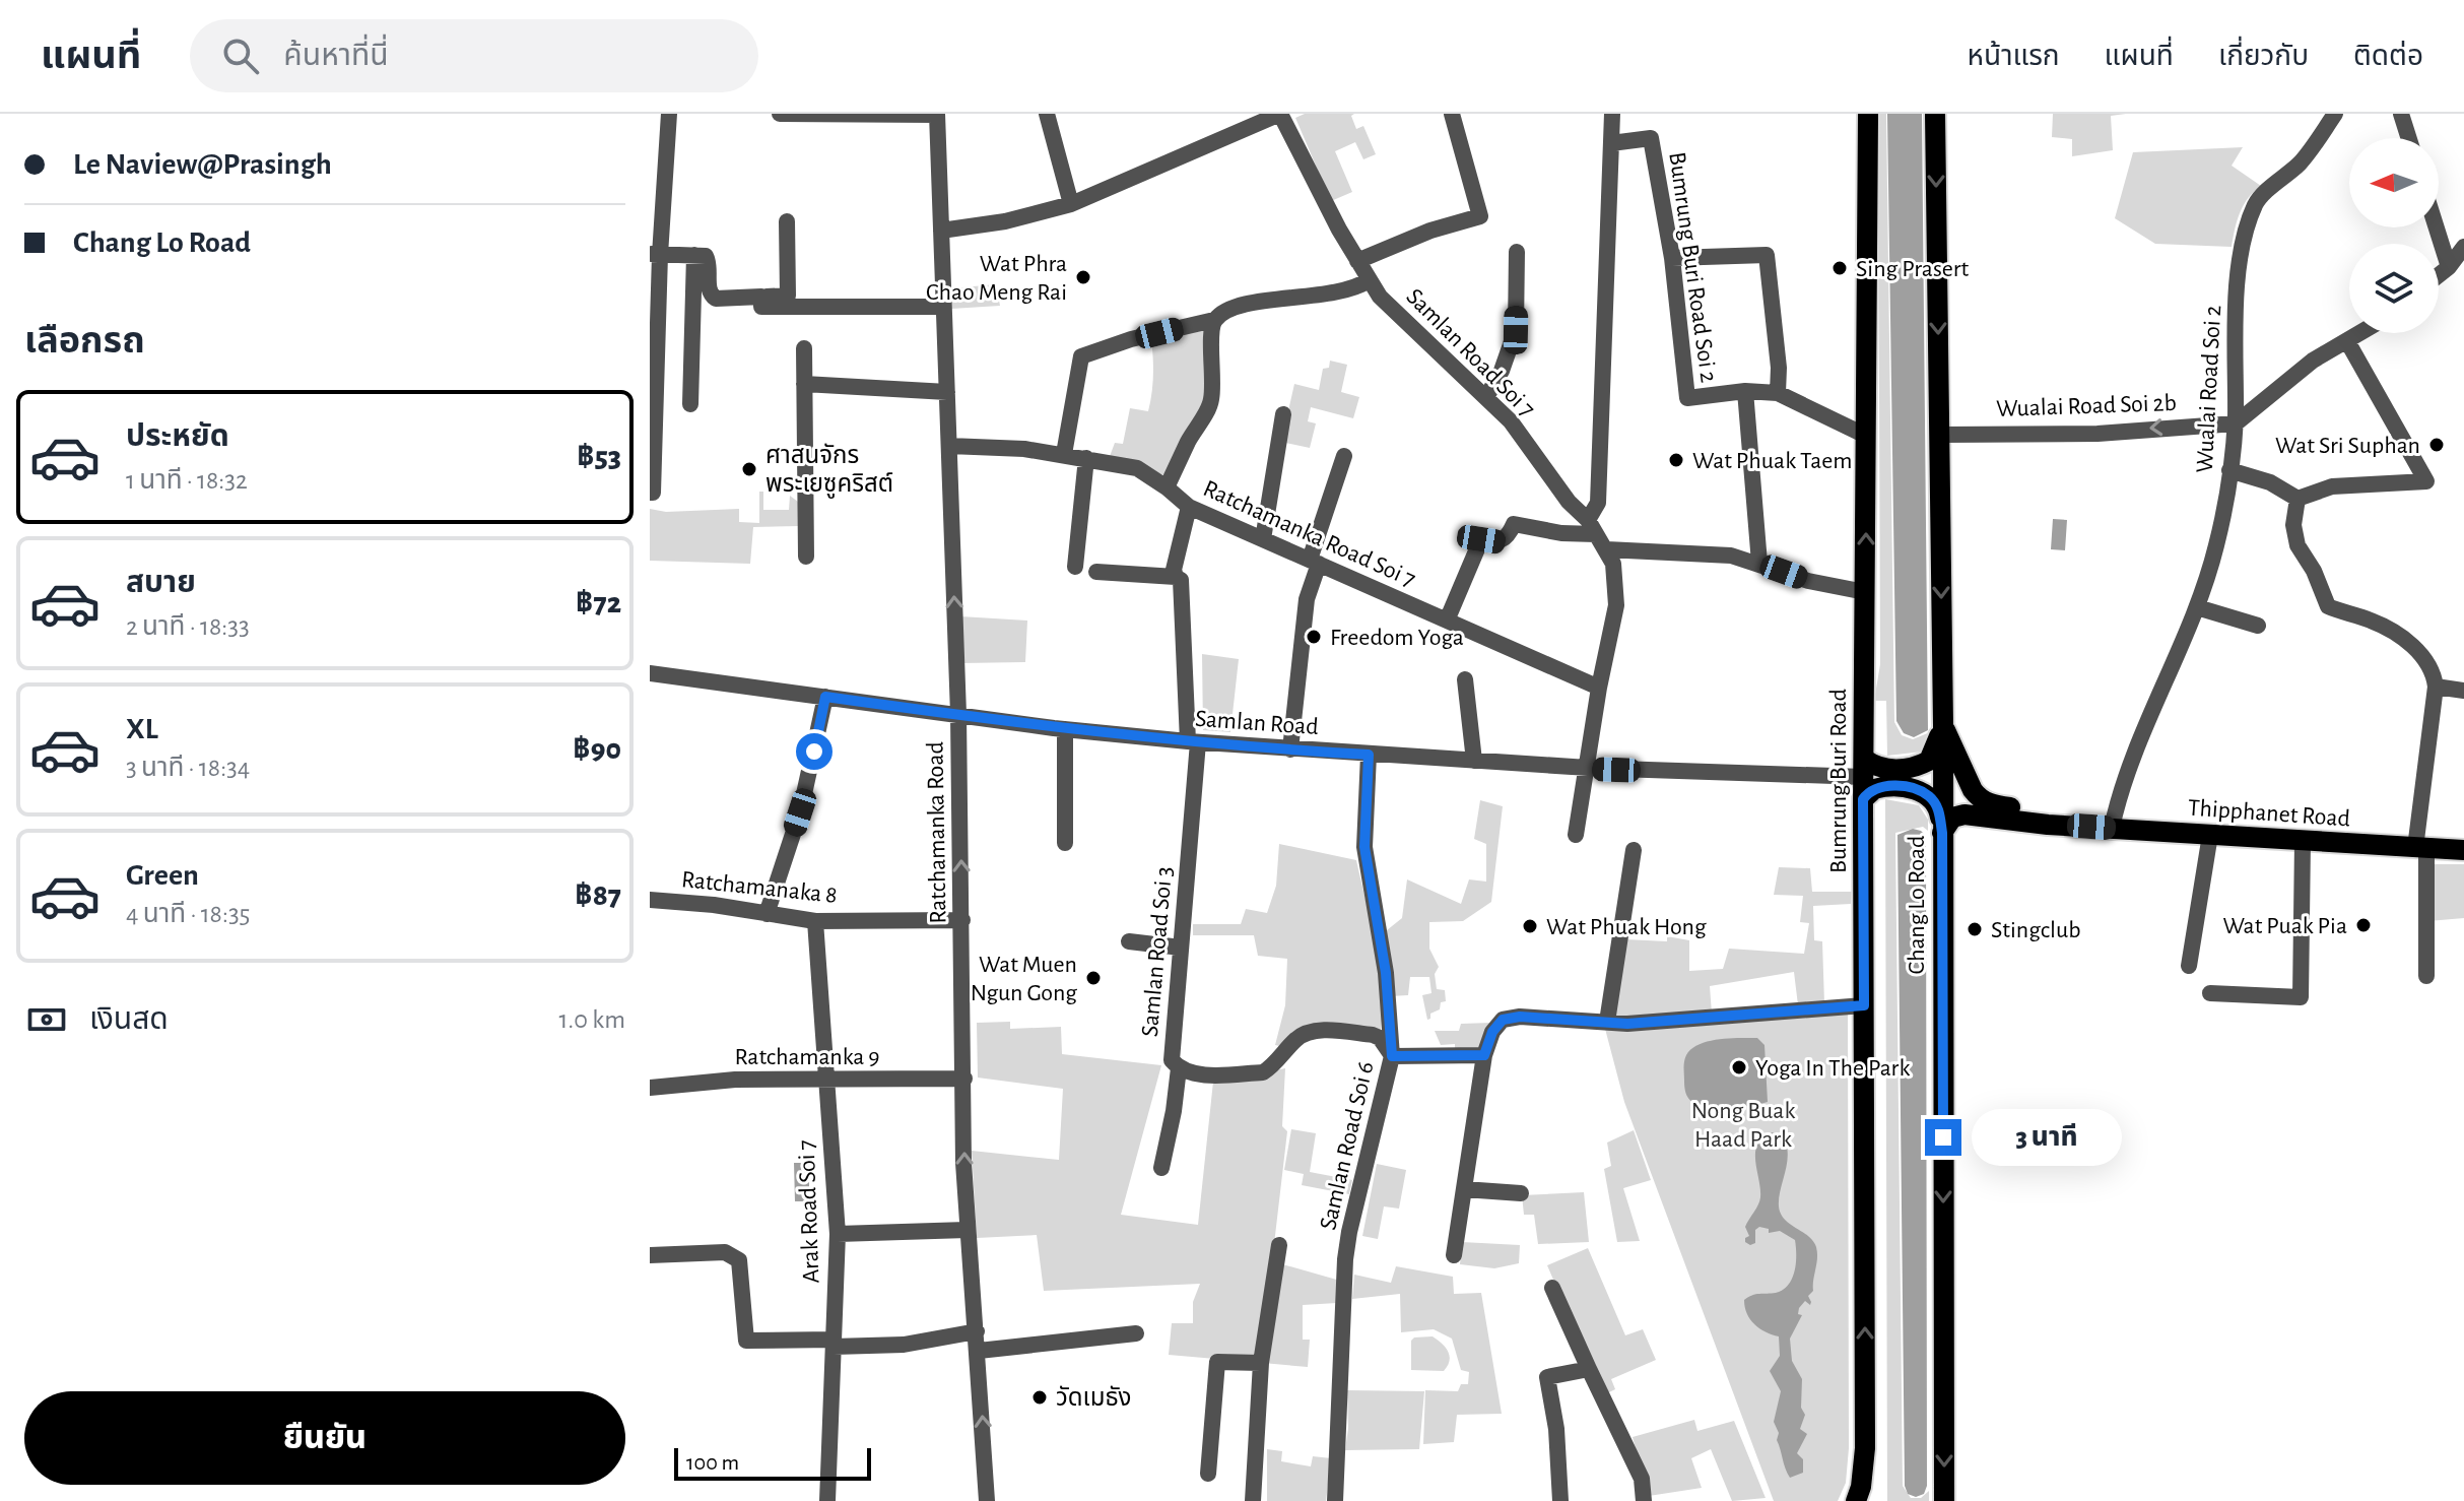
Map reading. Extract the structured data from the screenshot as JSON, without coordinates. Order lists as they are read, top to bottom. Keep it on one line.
{"streets":{"main road":["Bumrung Buri Road","Thipphanet Road","Chang Lo Road"],"street":["Bumrung Buri Road Soi 2","Samlan Road Soi 7","Wualai Road Soi 2","Wualai Road Soi 2b","Ratchamanka Road Soi 7","Samlan Road","Ratchamanka Road","Ratchamanaka 8","Samlan Road Soi 3","Ratchamanka 9","Samlan Road Soi 6","Arak Road Soi 7"]},"crossings":[["Bumrung Buri Road Soi 2","Bumrung Buri Road"],["Samlan Road Soi 7","Ratchamanka Road Soi 7"],["Samlan Road Soi 7","Samlan Road"],["Wualai Road Soi 2","Wualai Road Soi 2b"],["Wualai Road Soi 2","Thipphanet Road"],["Wualai Road Soi 2b","Chang Lo Road"],["Ratchamanka Road Soi 7","Ratchamanka Road"],["Ratchamanka Road Soi 7","Samlan Road Soi 3"],["Samlan Road","Bumrung Buri Road"],["Samlan Road","Ratchamanka Road"],["Samlan Road","Samlan Road Soi 3"],["Samlan Road","Samlan Road Soi 6"],["Thipphanet Road","Chang Lo Road"],["Ratchamanka Road","Ratchamanaka 8"],["Ratchamanka Road","Ratchamanka 9"],["Ratchamanaka 8","Arak Road Soi 7"],["Samlan Road Soi 3","Samlan Road Soi 6"],["Ratchamanka 9","Arak Road Soi 7"]],"one_way":["Wualai Road Soi 2b","Bumrung Buri Road","Chang Lo Road"],"parks":["Nong Buak Haad Park"],"places":["Sing Prasert","Wat Phra Chao Meng Rai","Wat Sri Suphan","Wat Phuak Taem","ศาสนจักร พระเยซูคริสต์","Freedom Yoga","Wat Puak Pia","Wat Phuak Hong","Stingclub","Wat Muen Ngun Gong","Yoga In The Park","วัดเมธัง"],"scale_bar":"100 m","north":"left","page":{"header":"แผนที่","search":"ค้นหาที่นี่","nav":["หน้าแรก","แผนที่","เกี่ยวกับ","ติดต่อ"],"banner":["Le Naview@Prasingh","Chang Lo Road"],"heading":"เลือกรถ","list":[{"name":"ประหยัด","note":"1 นาที · 18:32","value":"฿53"},{"name":"สบาย","note":"2 นาที · 18:33","value":"฿72"},{"name":"XL","note":"3 นาที · 18:34","value":"฿90"},{"name":"Green","note":"4 นาที · 18:35","value":"฿87"}],"pay":["เงินสด","1.0 km"],"bubble":"3 นาที","buttons":"ยืนยัน","scale":"100 m"}}
